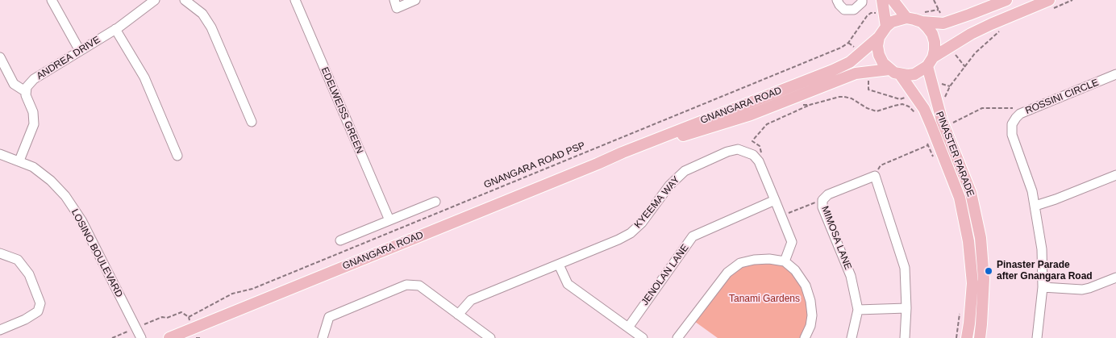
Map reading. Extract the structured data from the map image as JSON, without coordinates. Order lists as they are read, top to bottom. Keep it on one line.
{"streets":{"main road":["GNANGARA ROAD","PINASTER PARADE"],"street":["ANDREA DRIVE","ROSSINI CIRCLE","EDELWEISS GREEN","KYEEMA WAY","MIMOSA LANE","LOSINO BOULEVARD","JENOLAN LANE"],"path":["GNANGARA ROAD PSP"]},"crossings":[["GNANGARA ROAD","PINASTER PARADE"],["GNANGARA ROAD PSP","LOSINO BOULEVARD"]],"parks":["Tanami Gardens"],"places":["Pinaster Parade after Gnangara Road"]}
